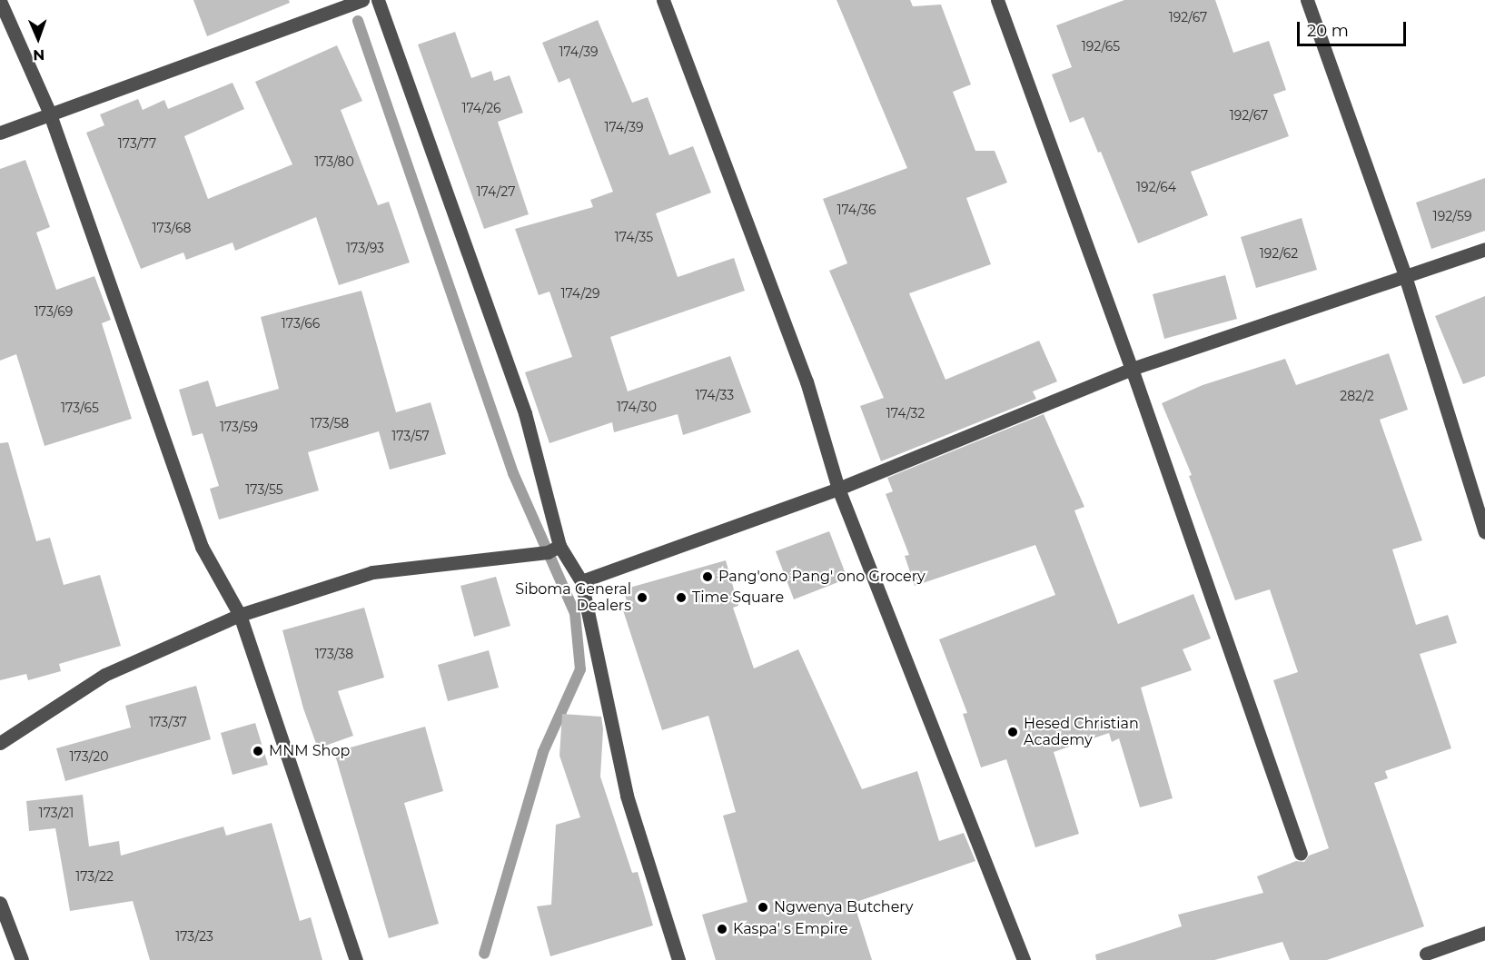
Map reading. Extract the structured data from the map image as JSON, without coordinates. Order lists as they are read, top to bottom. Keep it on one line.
{"places":["Pang'ono Pang' ono Grocery","Siboma General Dealers","Time Square","Hesed Christian Academy","MNM Shop","Ngwenya Butchery","Kaspa' s Empire"],"house_numbers":["192/67","192/65","174/39","174/26","192/67","174/39","173/77","173/80","192/64","174/27","174/36","192/59","173/68","174/35","173/93","192/62","174/29","173/69","173/66","174/33","282/2","174/30","173/65","174/32","173/58","173/59","173/57","173/55","173/38","173/37","173/20","173/21","173/22","173/23"],"scale_bar":"20 m","north":"bottom"}
